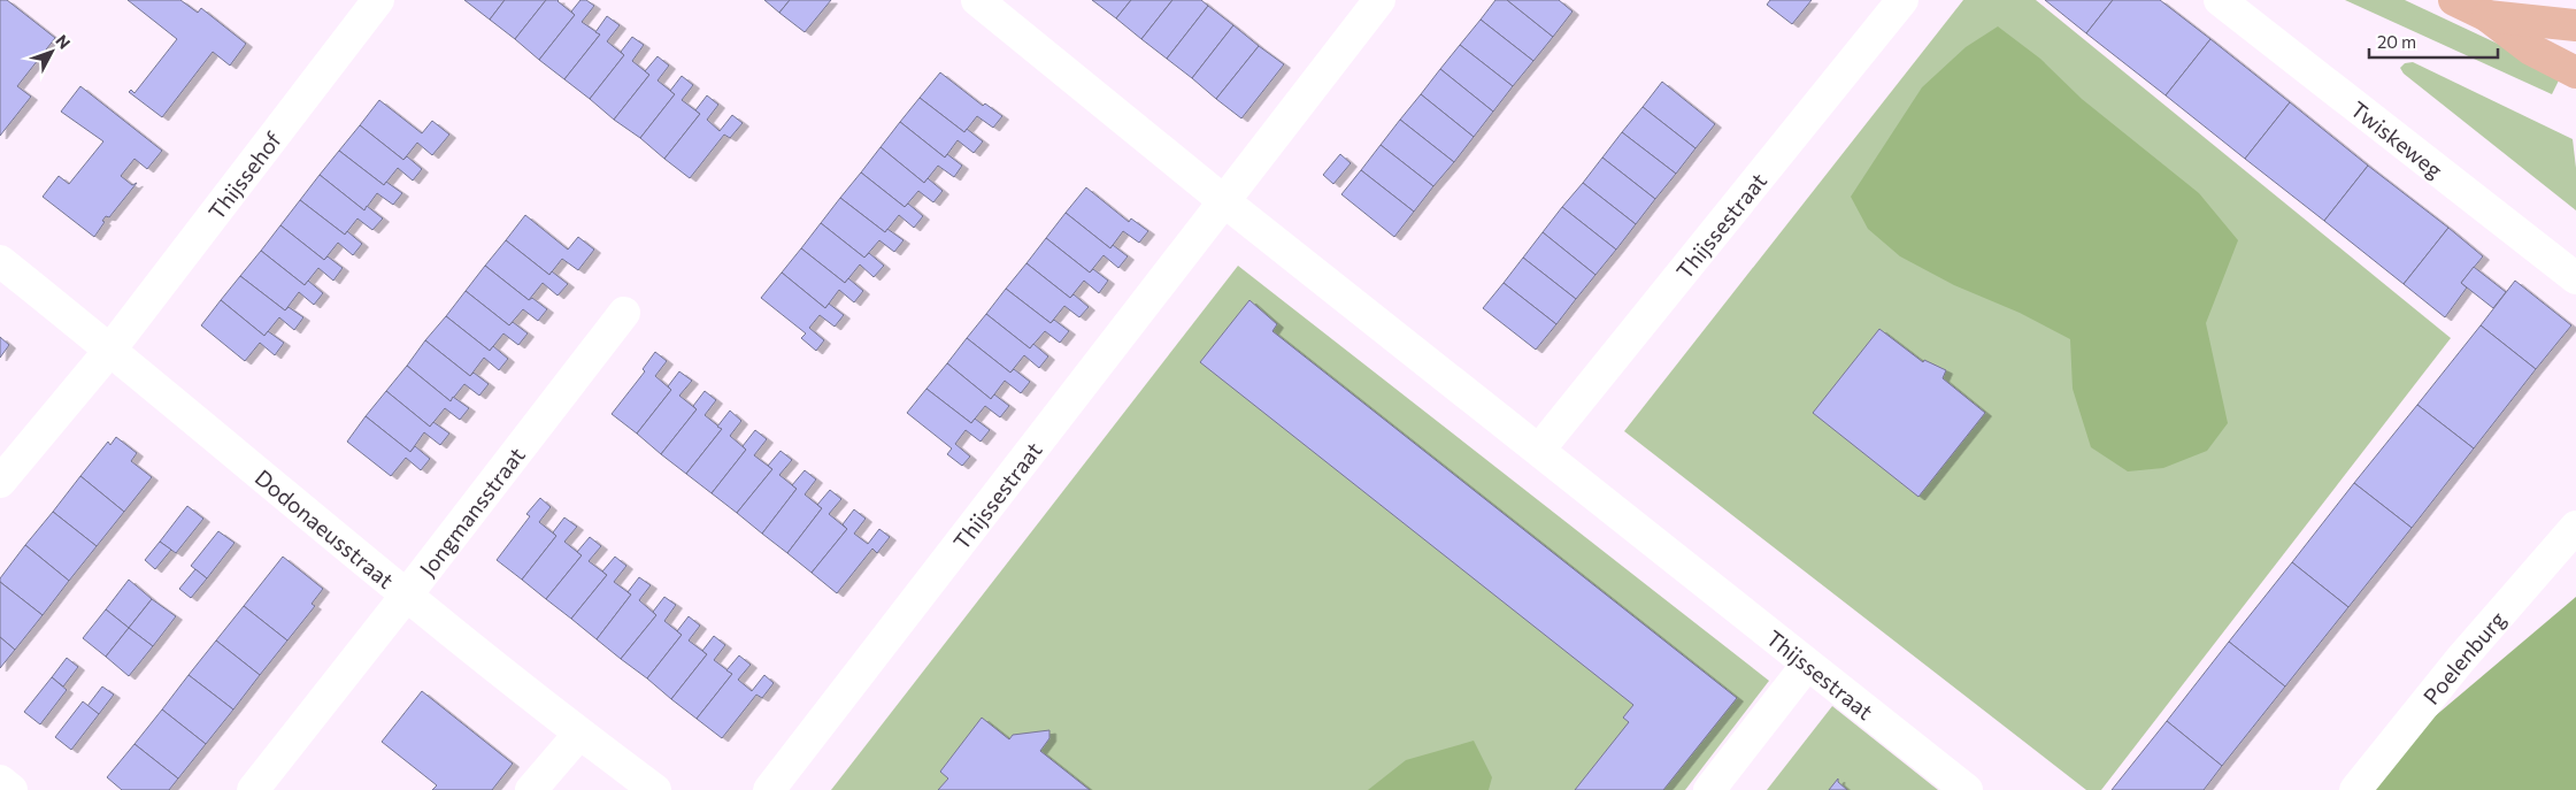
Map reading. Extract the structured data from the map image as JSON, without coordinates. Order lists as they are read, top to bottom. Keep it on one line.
{"streets":{"street":["Twiskeweg","Thijssehof","Thijssestraat","Jongmansstraat","Dodonaeusstraat","Poelenburg"]},"crossings":[["Thijssehof","Dodonaeusstraat"],["Jongmansstraat","Dodonaeusstraat"]],"scale_bar":"20 m","north":"top right"}
